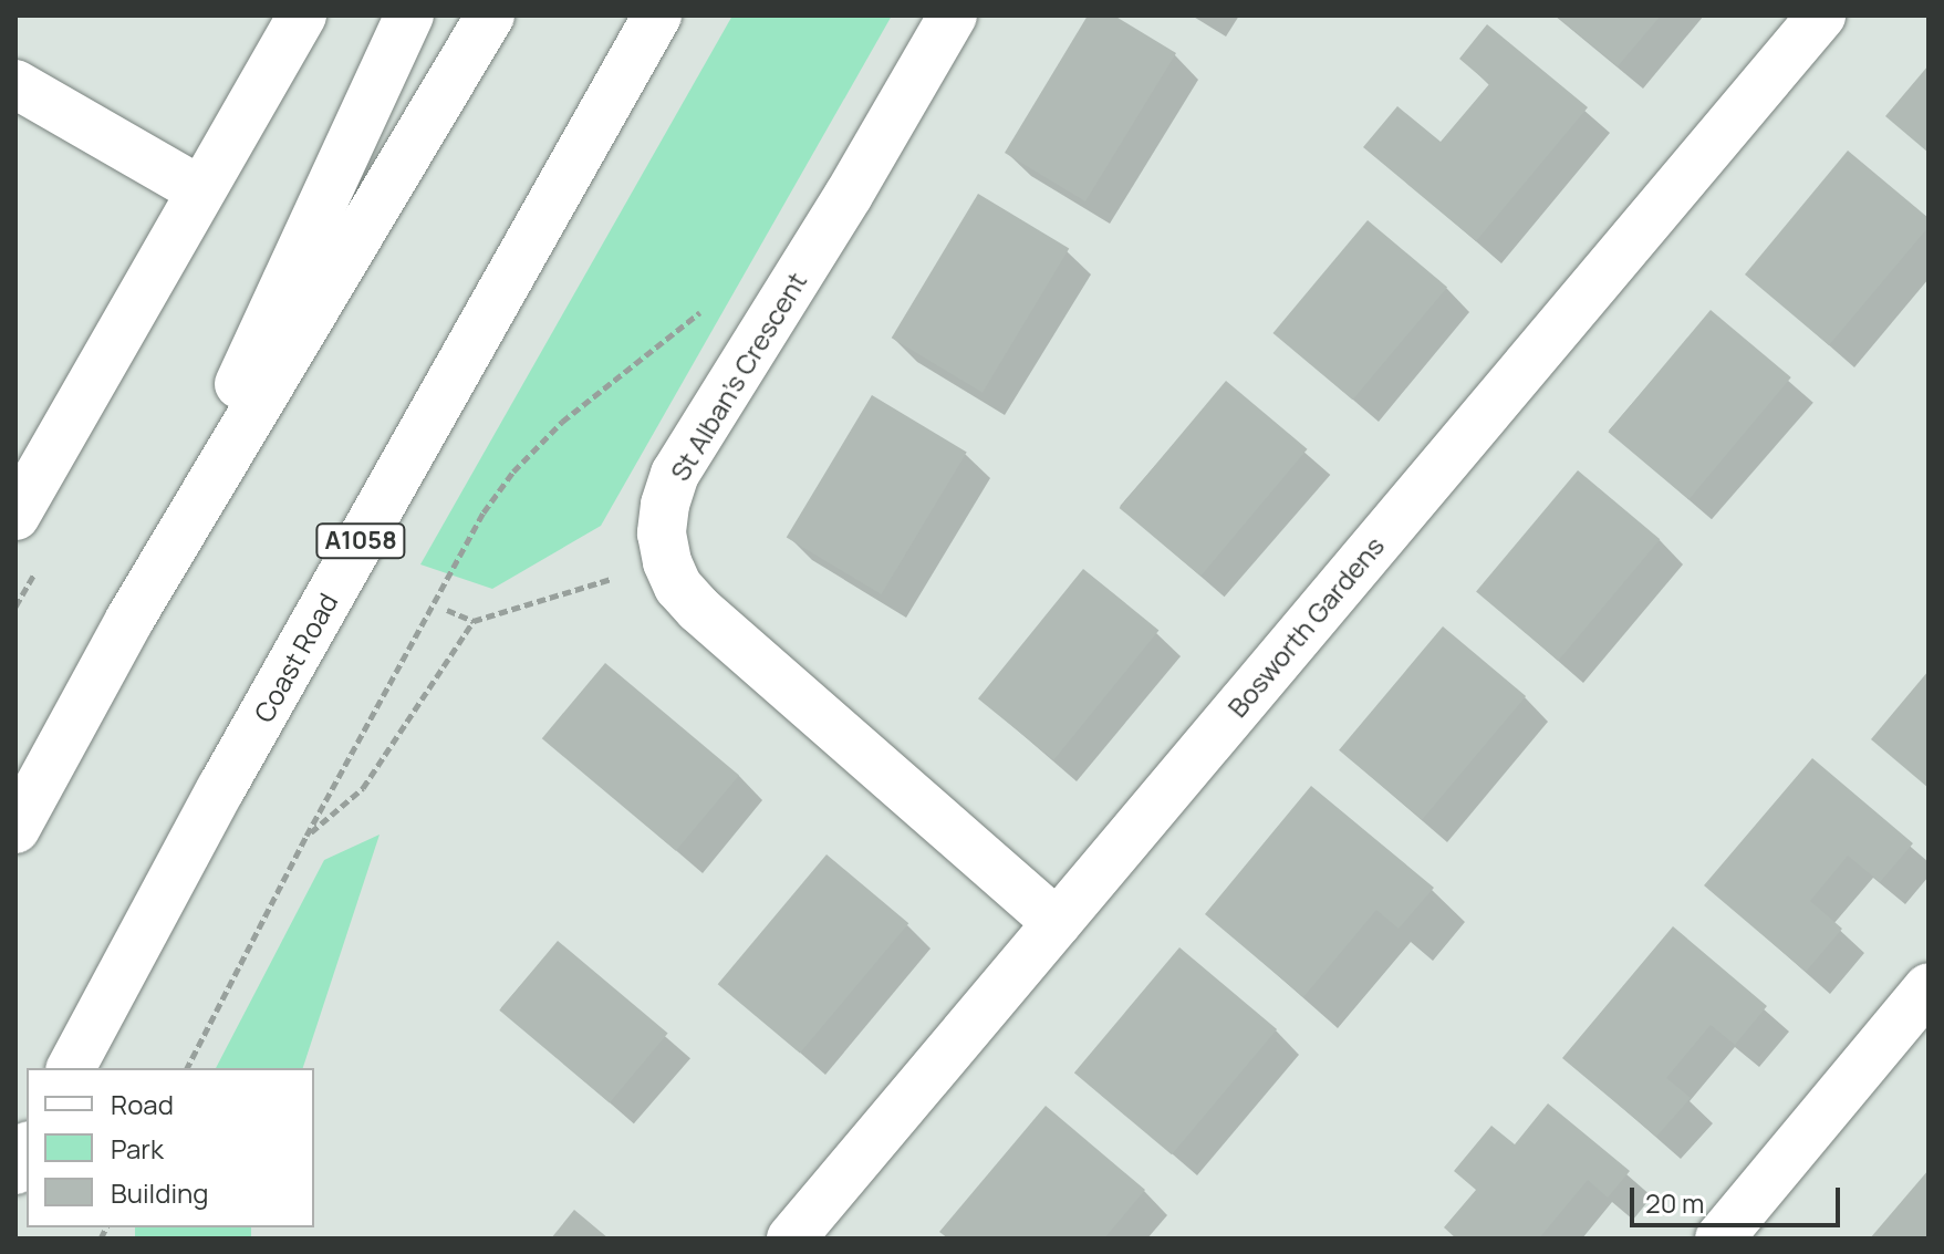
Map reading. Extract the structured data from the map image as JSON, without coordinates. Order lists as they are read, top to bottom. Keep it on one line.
{"streets":{"main road":["St Alban's Crescent","A1058","Bosworth Gardens","Coast Road"]},"crossings":[["St Alban's Crescent","Bosworth Gardens"]],"legend":["Road","Park","Building"],"scale_bar":"20 m"}
